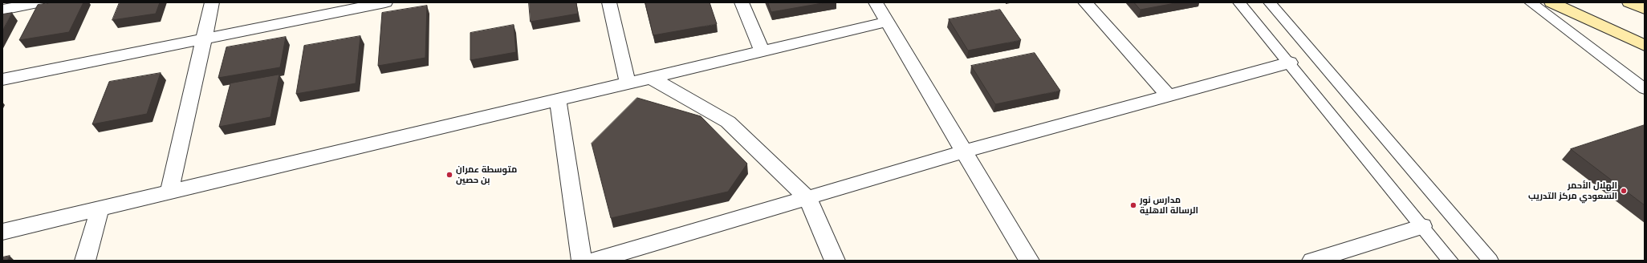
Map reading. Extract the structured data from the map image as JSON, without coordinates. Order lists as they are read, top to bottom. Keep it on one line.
{"places":["متوسطة عمران بن حصين","الهلال الأحمر السعودي مركز التدريب","مدارس نور الرسالة الاهلية"]}
